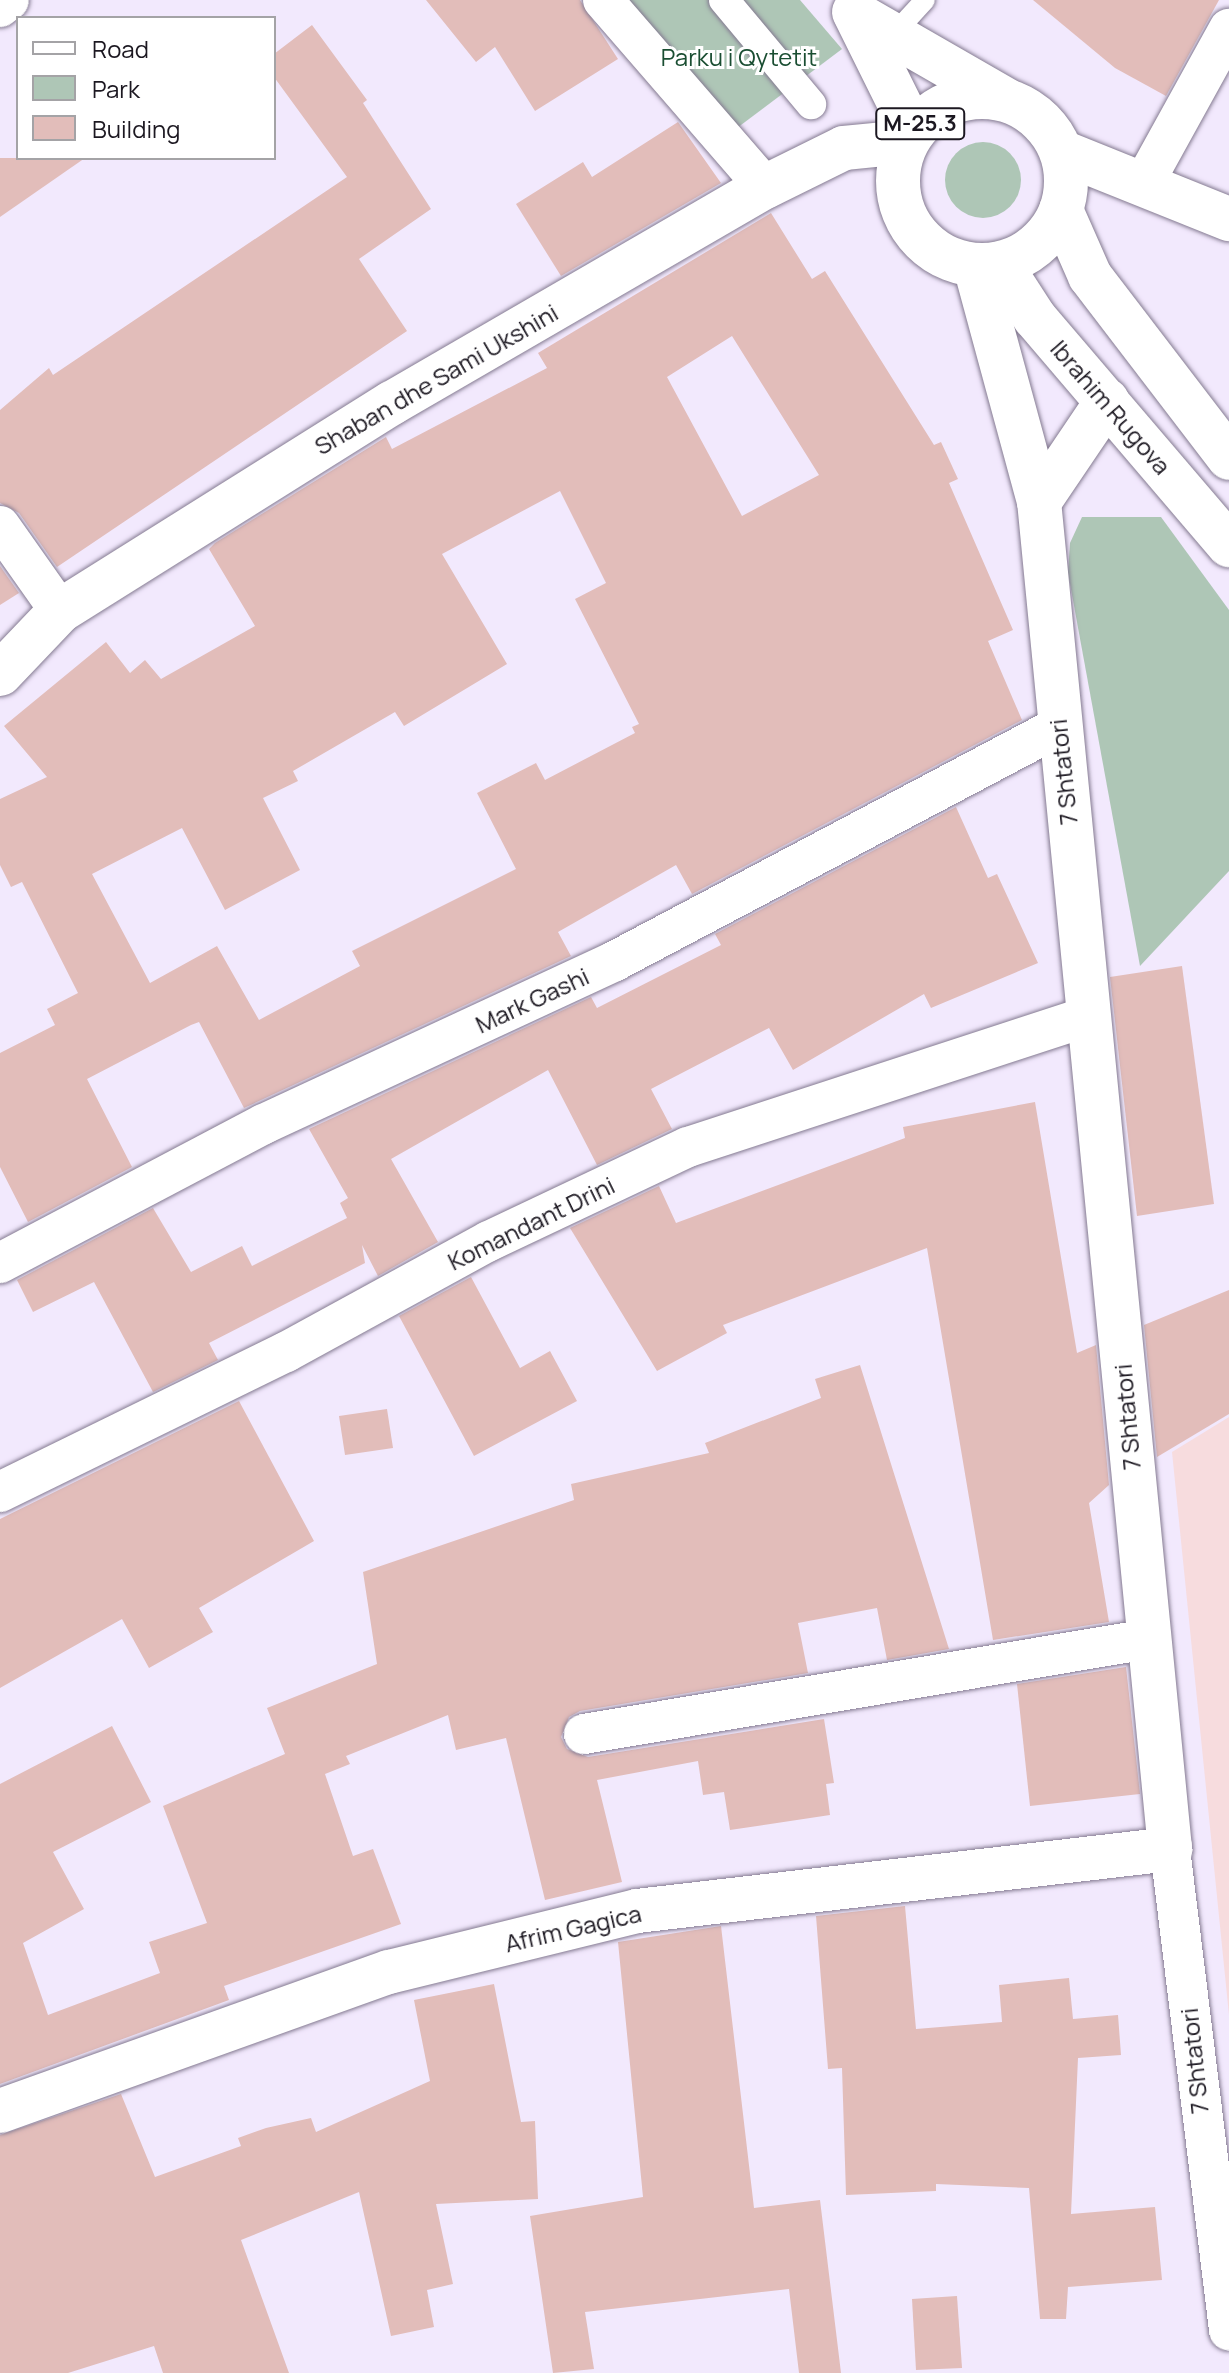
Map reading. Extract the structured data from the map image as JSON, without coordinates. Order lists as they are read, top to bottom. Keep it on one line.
{"streets":{"street":["M-25.3","Shaban dhe Sami Ukshini","Ibrahim Rugova","7 Shtatori","Mark Gashi","Komandant Drini","Afrim Gagica"]},"crossings":[["M-25.3","Shaban dhe Sami Ukshini"],["M-25.3","Ibrahim Rugova"],["M-25.3","7 Shtatori"],["Shaban dhe Sami Ukshini","Ibrahim Rugova"],["Shaban dhe Sami Ukshini","7 Shtatori"],["Ibrahim Rugova","7 Shtatori"],["7 Shtatori","Mark Gashi"],["7 Shtatori","Komandant Drini"],["7 Shtatori","Afrim Gagica"]],"parks":["Parku i Qytetit"],"legend":["Road","Park","Building"]}
